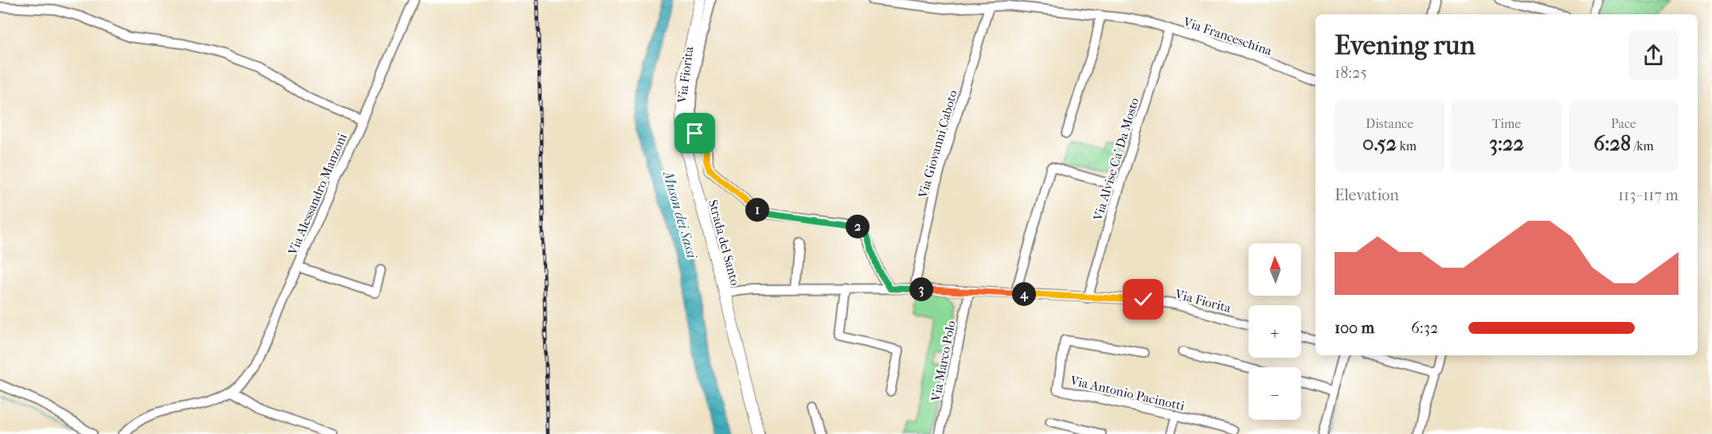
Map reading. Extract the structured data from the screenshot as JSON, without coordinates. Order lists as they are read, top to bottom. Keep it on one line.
{"streets":{"main road":["Strada del Santo"],"street":["Via Franceschina","Via Fiorita","Via Giovanni Caboto","Via Alvise Ca' Da Mosto","Via Alessandro Manzoni","Via Marco Polo","Via Antonio Pacinotti"]},"crossings":[["Via Franceschina","Via Giovanni Caboto"],["Via Franceschina","Via Alvise Ca' Da Mosto"],["Via Fiorita","Via Giovanni Caboto"],["Via Fiorita","Via Alvise Ca' Da Mosto"],["Via Fiorita","Strada del Santo"],["Via Fiorita","Via Marco Polo"]],"water":["Muson dei Sassi"],"north":"top","page":{"heading":["Evening run","18:25"],"stats":[["Distance","0.52 km"],["Time","3:22"],["Pace","6:28 /km"]],"chart":["Elevation","113–117 m"],"pins":["1","2","3","4"],"map_buttons":["+","−"],"list":[{"name":"100 m","note":"6:32"}]}}
